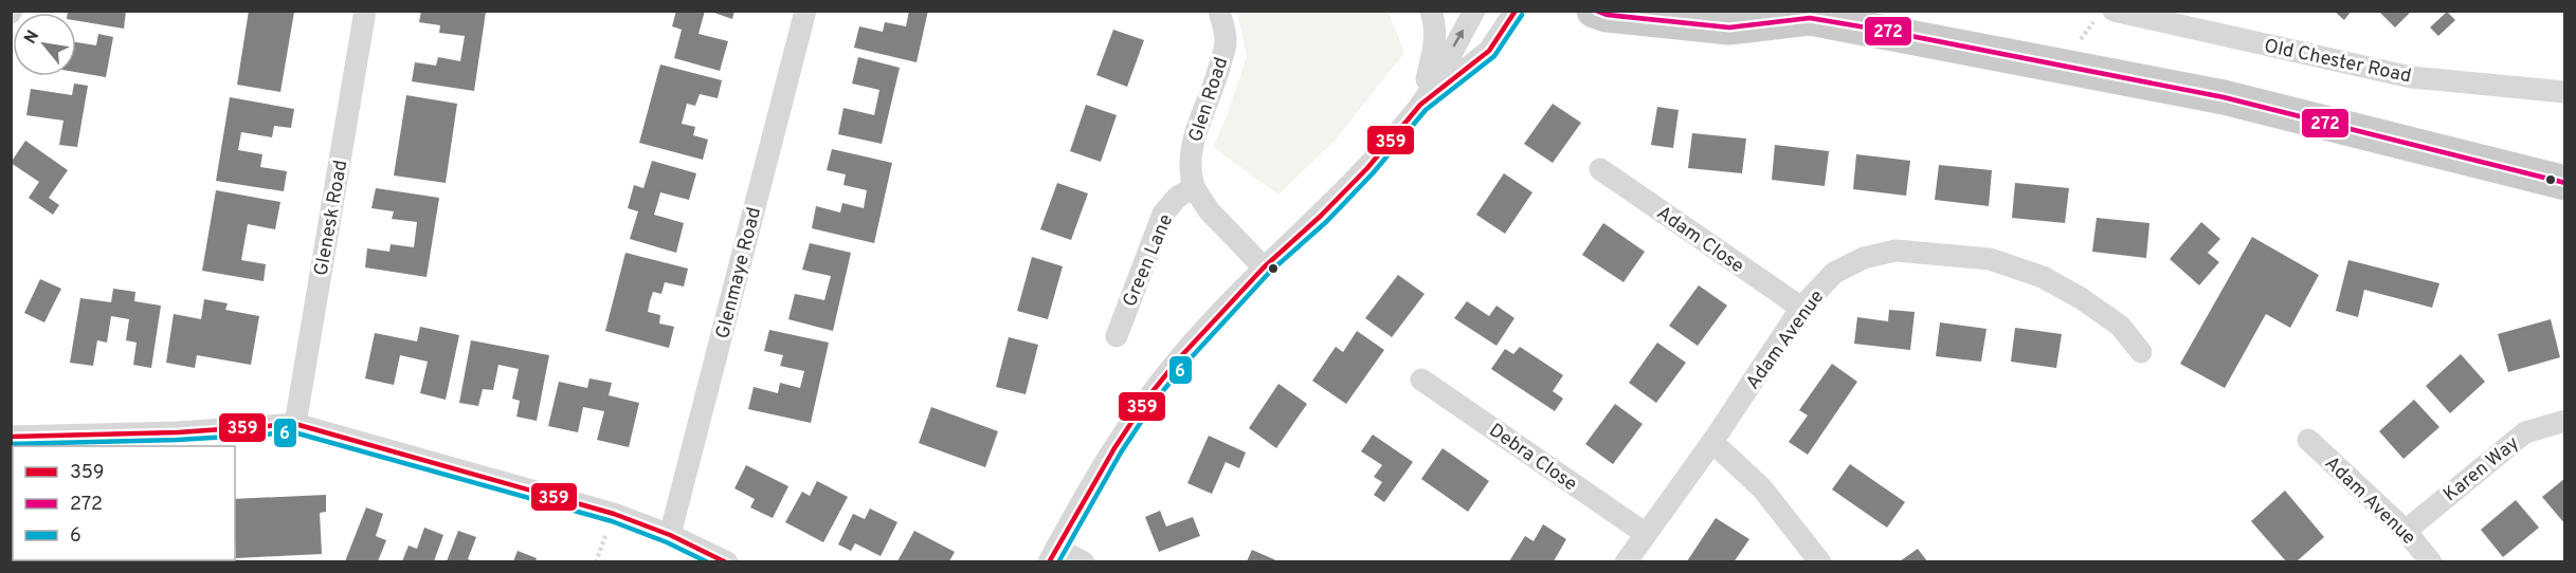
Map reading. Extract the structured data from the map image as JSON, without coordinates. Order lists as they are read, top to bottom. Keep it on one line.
{"streets":{"street":["Old Chester Road","Glen Road","Glenesk Road","Adam Close","Green Lane","Glenmaye Road","Adam Avenue","Debra Close","Karen Way"]},"crossings":[["Glen Road","Green Lane"],["Adam Close","Adam Avenue"],["Adam Avenue","Debra Close"],["Adam Avenue","Karen Way"]],"lines":["transit line 359","transit line 272","transit line 6"],"legend":["359","272","6"],"north":"top left"}
